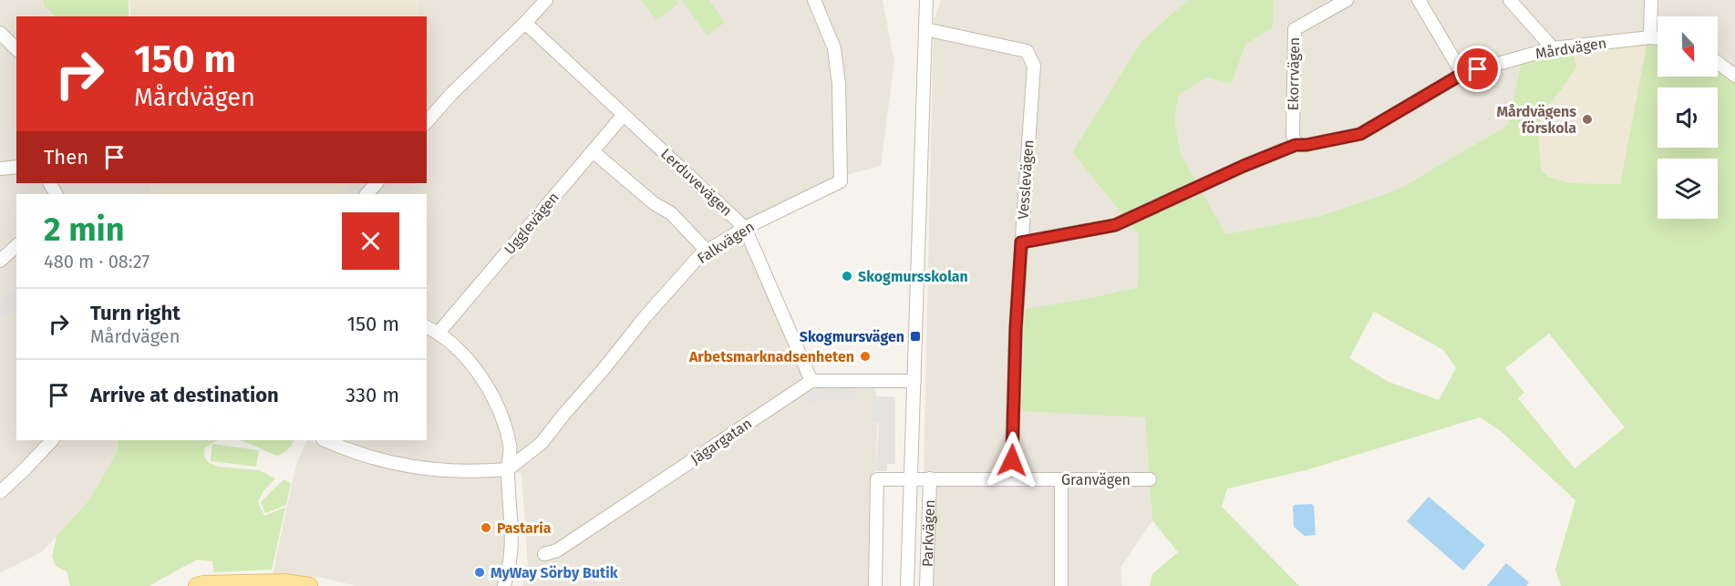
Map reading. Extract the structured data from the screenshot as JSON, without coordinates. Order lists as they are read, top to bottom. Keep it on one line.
{"streets":{"street":["Mårdvägen","Ekorrvägen","Vesslevägen","Lerduvevägen","Ugglevägen","Falkvägen","Jägargatan","Granvägen","Parkvägen"]},"crossings":[["Mårdvägen","Ekorrvägen"],["Mårdvägen","Vesslevägen"],["Vesslevägen","Granvägen"],["Lerduvevägen","Ugglevägen"],["Lerduvevägen","Falkvägen"],["Lerduvevägen","Jägargatan"],["Granvägen","Parkvägen"]],"places":{"other":["Mårdvägens förskola","Skogmursskolan","Arbetsmarknadsenheten","Pastaria","MyWay Sörby Butik"],"transit":["Skogmursvägen"]},"north":"bottom","page":{"turn":["150 m","Mårdvägen"],"then":"Then","heading":["2 min","480 m · 08:27"],"list":[{"name":"Turn right","note":"Mårdvägen","value":"150 m"},{"name":"Arrive at destination","value":"330 m"}]}}
